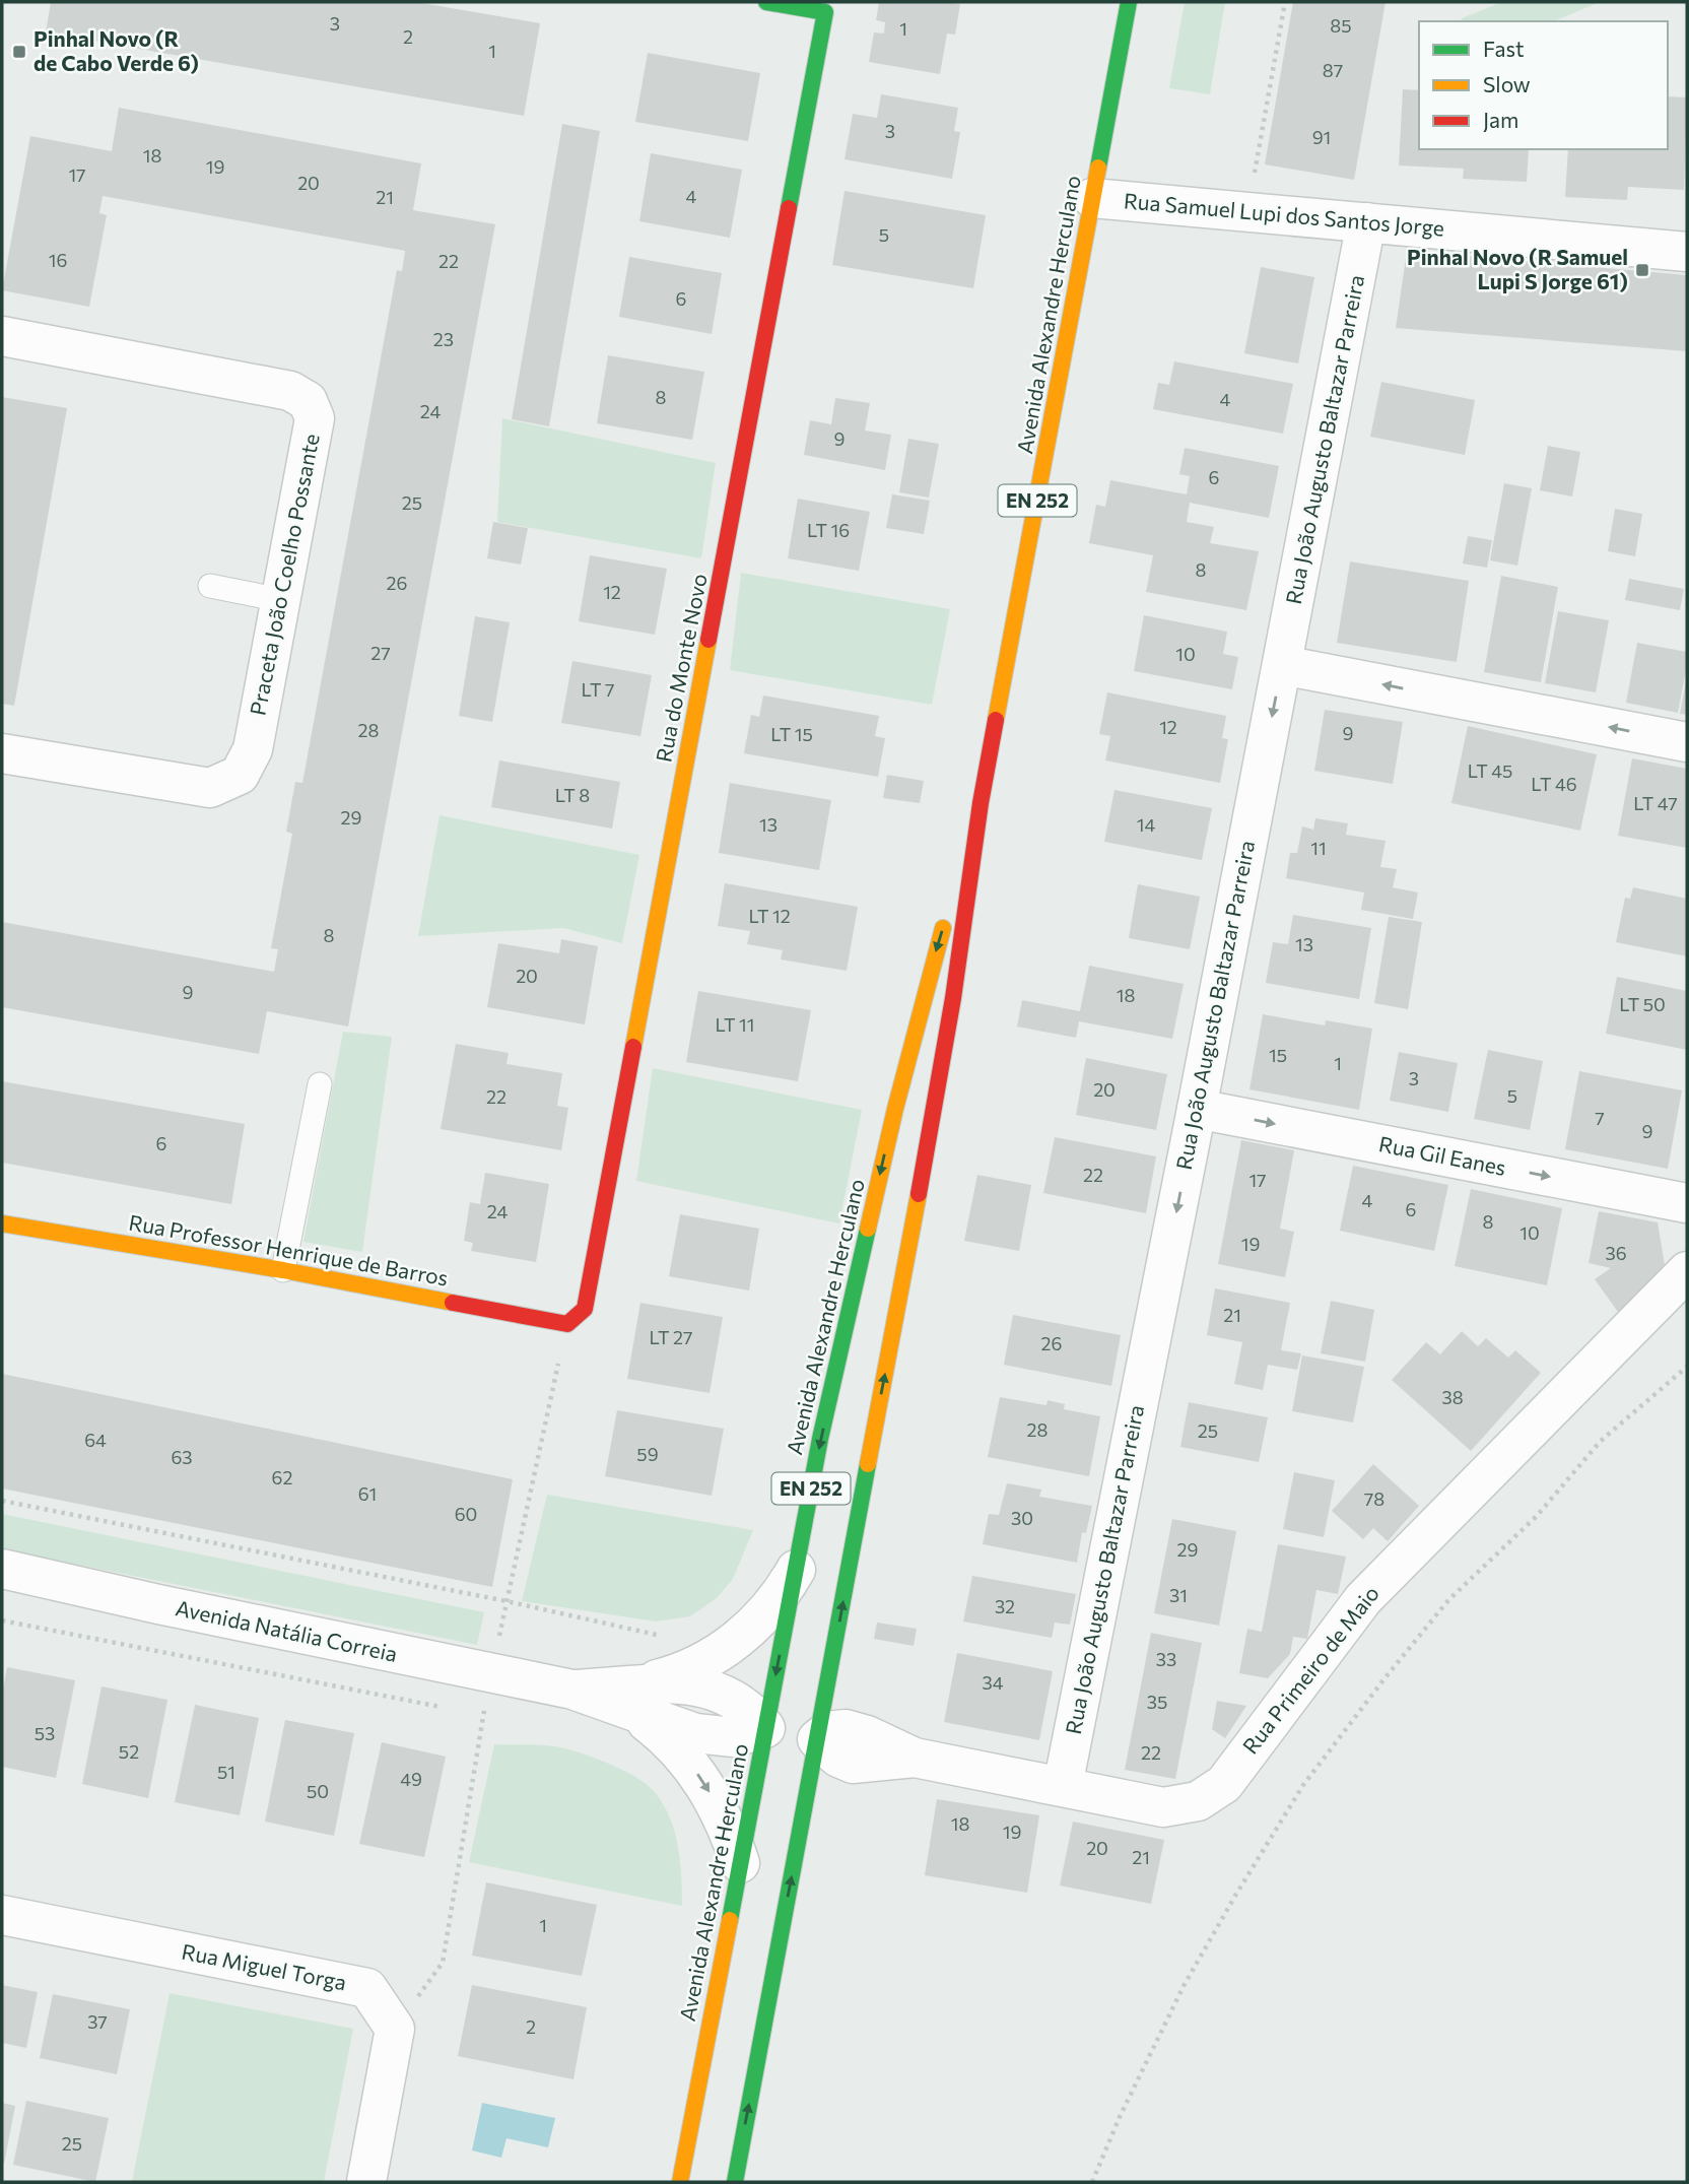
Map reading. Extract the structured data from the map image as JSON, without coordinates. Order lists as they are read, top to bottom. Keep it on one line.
{"streets":{"main road":["Avenida Alexandre Herculano","EN 252","Rua do Monte Novo","Rua Professor Henrique de Barros"],"street":["Rua Samuel Lupi dos Santos Jorge","Rua João Augusto Baltazar Parreira","Praceta João Coelho Possante","Rua Gil Eanes","Avenida Natália Correia","Rua Primeiro de Maio","Rua Miguel Torga"]},"crossings":[["Rua Samuel Lupi dos Santos Jorge","Avenida Alexandre Herculano"],["Rua Samuel Lupi dos Santos Jorge","Rua João Augusto Baltazar Parreira"],["Avenida Alexandre Herculano","Avenida Natália Correia"],["Avenida Alexandre Herculano","Rua Primeiro de Maio"],["Rua João Augusto Baltazar Parreira","Rua Gil Eanes"],["Rua João Augusto Baltazar Parreira","Rua Primeiro de Maio"],["Rua do Monte Novo","Rua Professor Henrique de Barros"]],"one_way":["Rua João Augusto Baltazar Parreira","Rua Gil Eanes"],"places":{"transit":["Pinhal Novo (R de Cabo Verde 6)","Pinhal Novo (R Samuel Lupi S Jorge 61)"]},"house_numbers":["3","85","1","2","1","87","3","91","18","19","17","20","4","21","5","16","22","6","23","8","4","24","9","6","25","LT 16","8","26","12","27","10","LT 7","12","28","9","LT 15","LT 45","LT 46","LT 8","LT 47","29","13","14","11","LT 12","8","13","20","9","18","LT 50","LT 11","15","1","3","20","5","22","7","9","6","22","17","4","6","24","8","10","19","36","21","LT 27","26","38","28","25","64","59","63","62","61","78","60","30","29","31","32","33","34","35","53","52","22","51","49","50","18","19","20","21","1","37","2","25"],"legend":["Fast","Slow","Jam"]}
